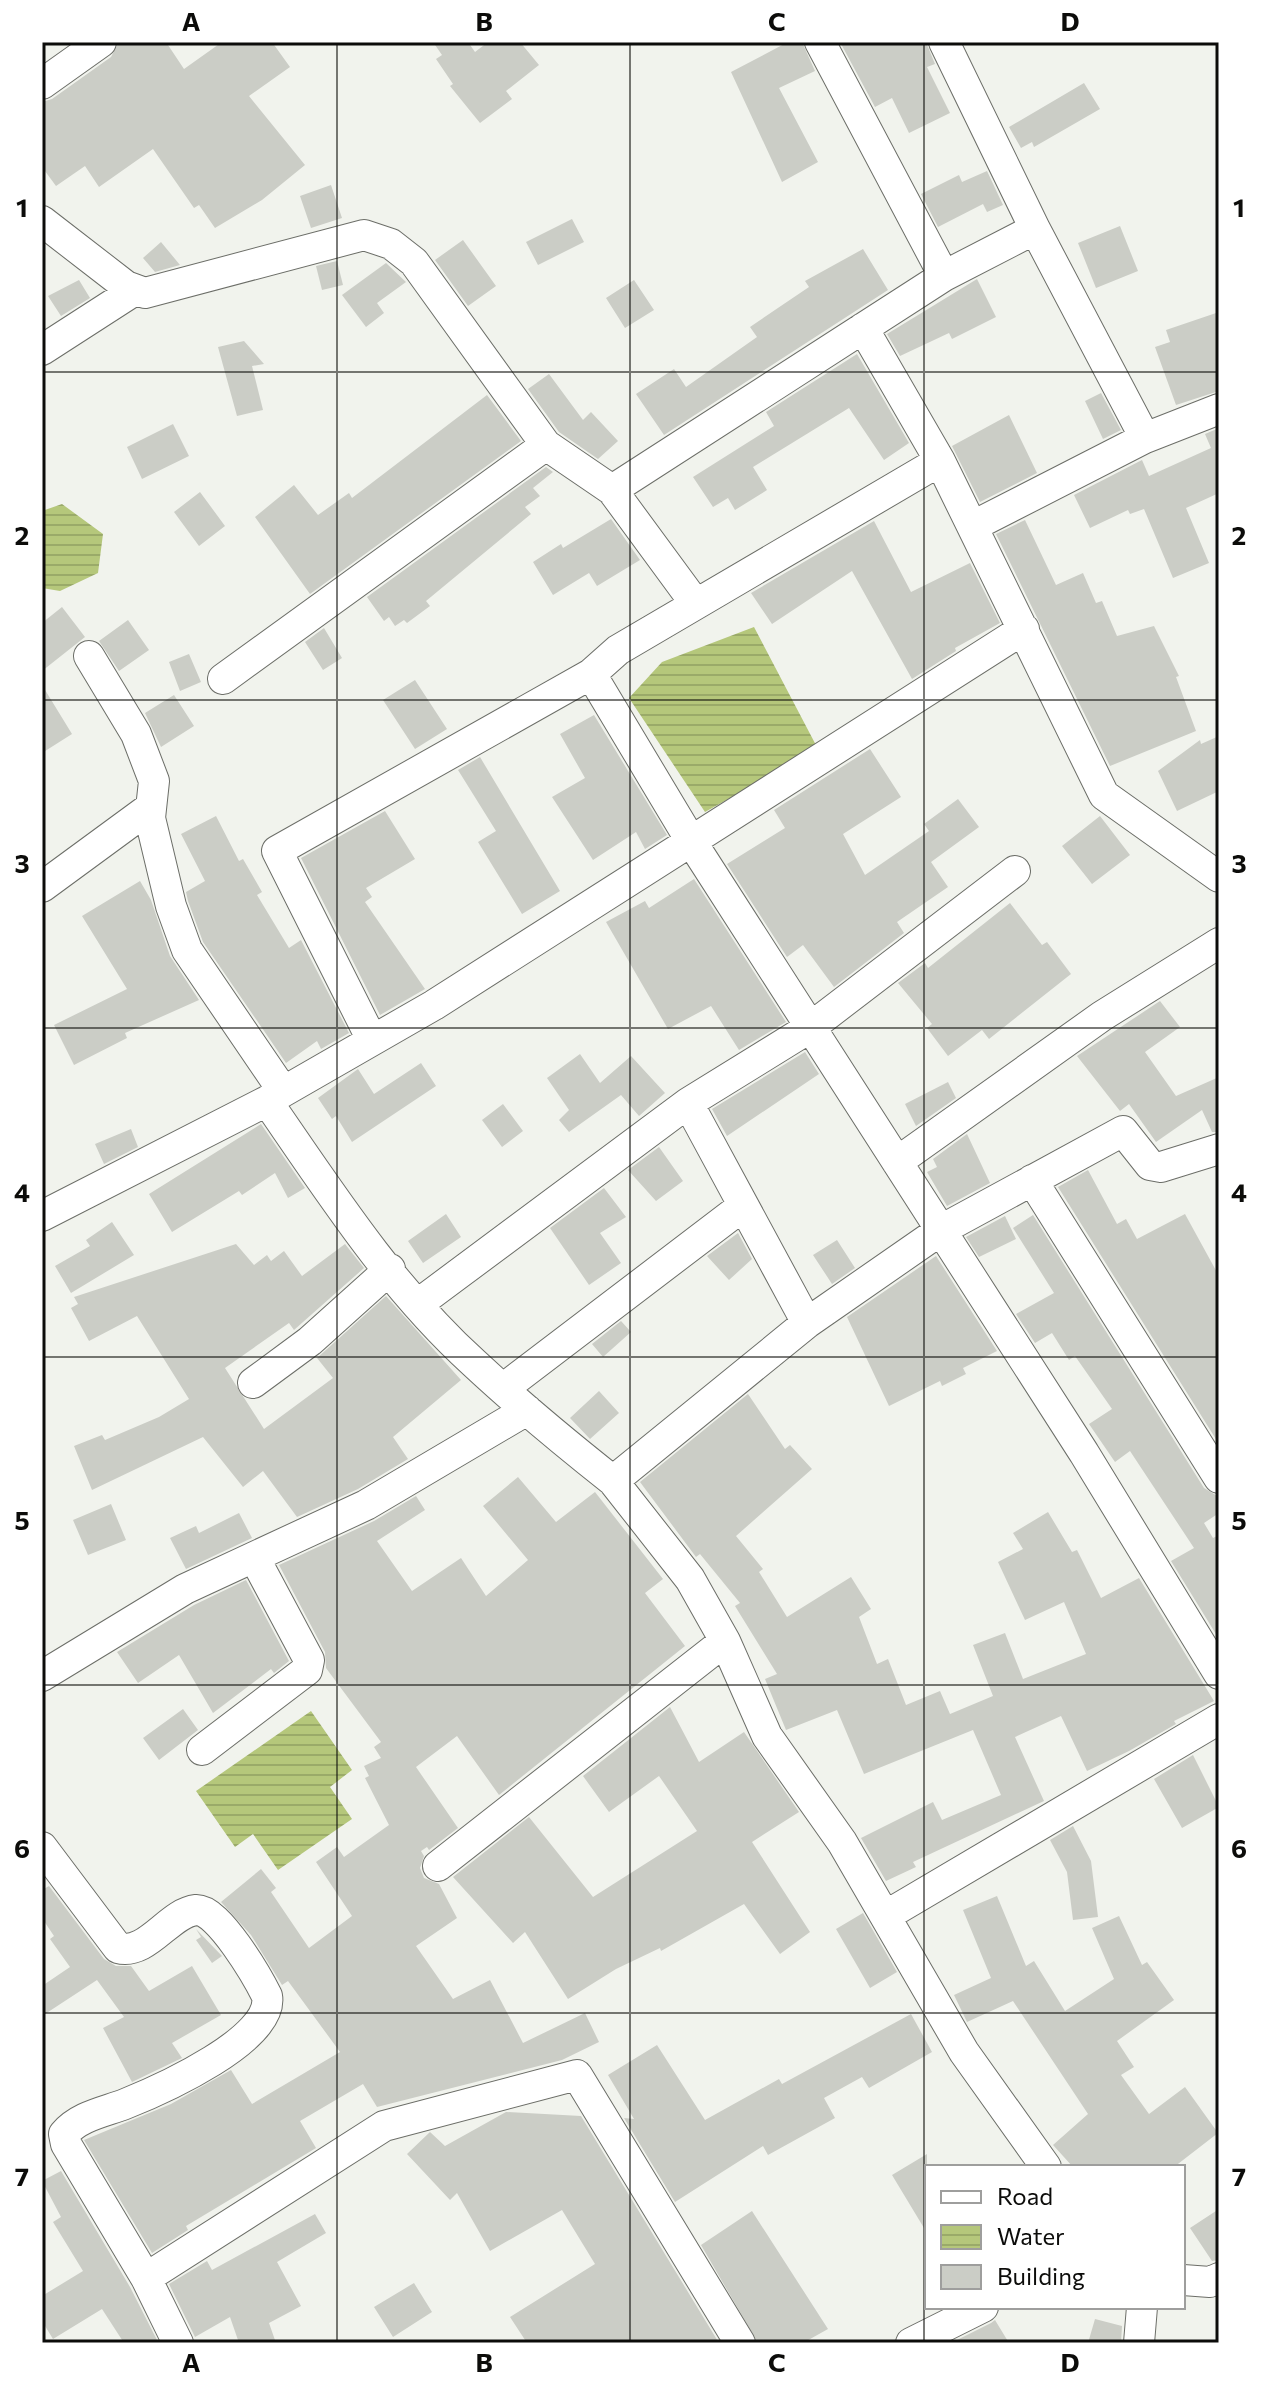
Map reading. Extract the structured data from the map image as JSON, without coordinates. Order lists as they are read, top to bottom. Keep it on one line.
{"legend":["Road","Water","Building"],"grid":{"columns":["A","B","C","D"],"rows":["1","2","3","4","5","6","7"]}}
